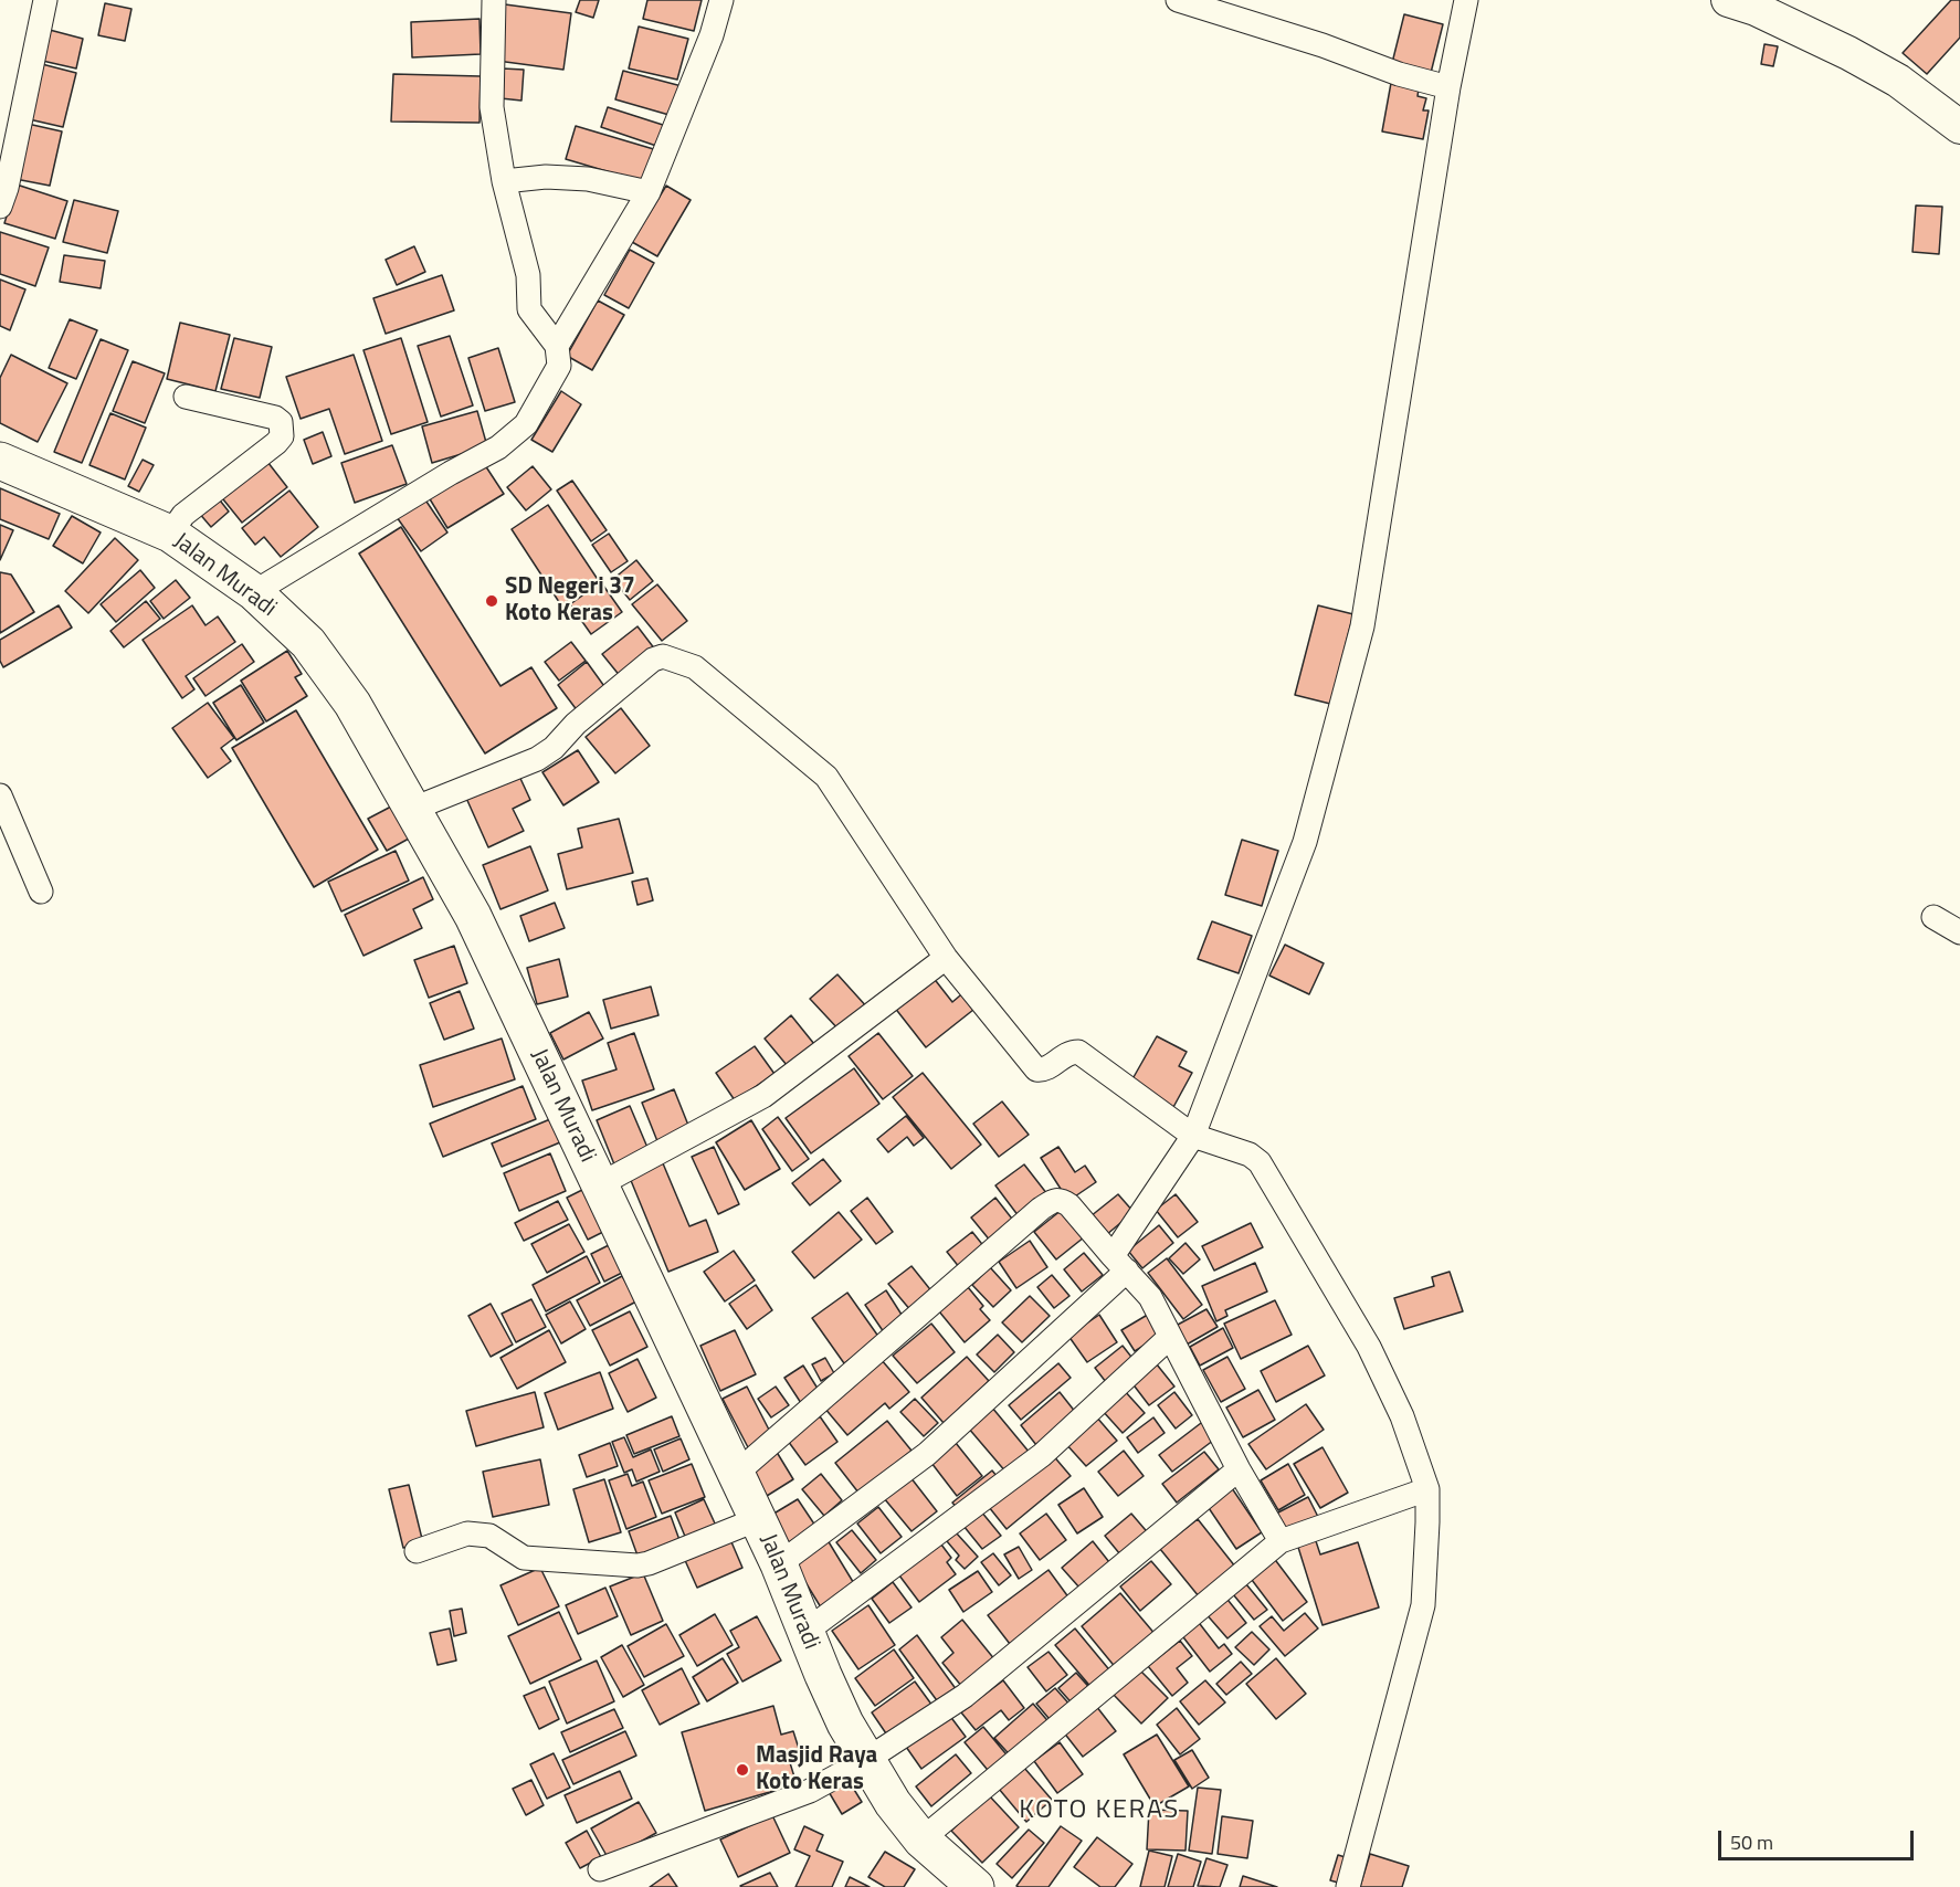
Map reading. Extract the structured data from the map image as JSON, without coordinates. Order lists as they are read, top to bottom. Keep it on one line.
{"streets":{"highway":["Jalan Muradi"]},"districts":["KOTO KERAS"],"places":["SD Negeri 37 Koto Keras","Masjid Raya Koto Keras"],"scale_bar":"50 m"}
